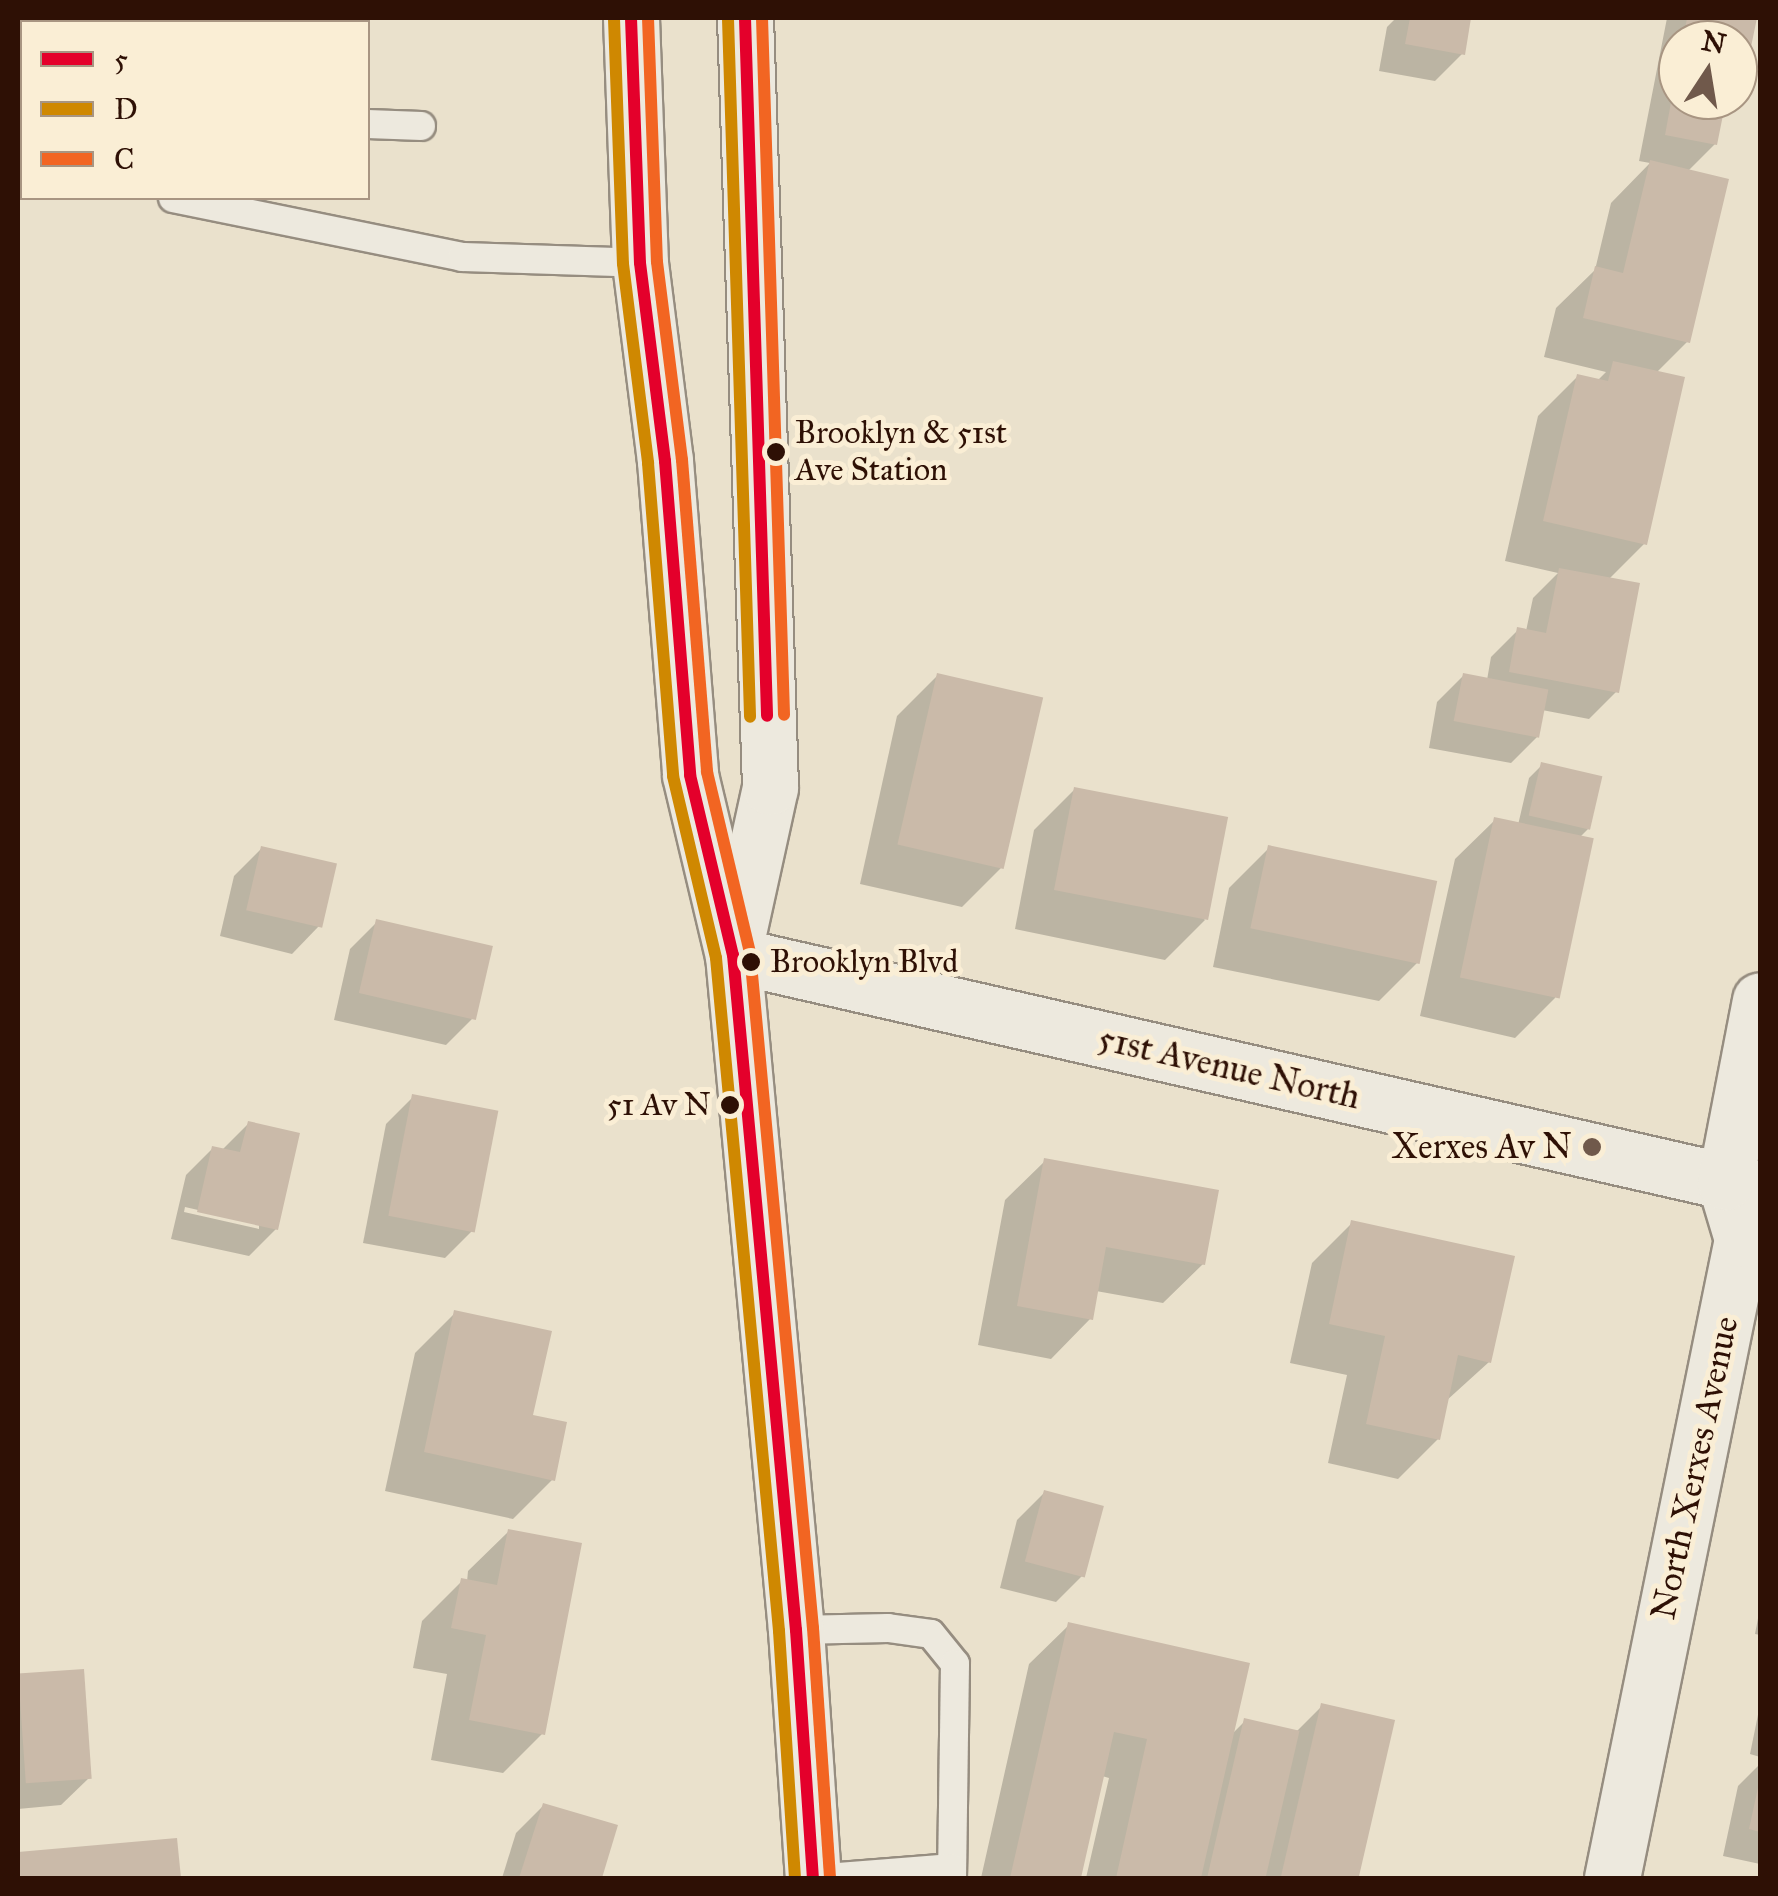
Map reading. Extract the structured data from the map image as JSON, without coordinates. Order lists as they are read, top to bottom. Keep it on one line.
{"streets":{"main road":["51st Avenue North","North Xerxes Avenue"]},"crossings":[["51st Avenue North","North Xerxes Avenue"]],"places":["Brooklyn & 51st Ave Station","Brooklyn Blvd","51 Av N","Xerxes Av N"],"lines":["transit line 5","transit line C","transit line D"],"legend":["5","D","C"],"north":"top"}
